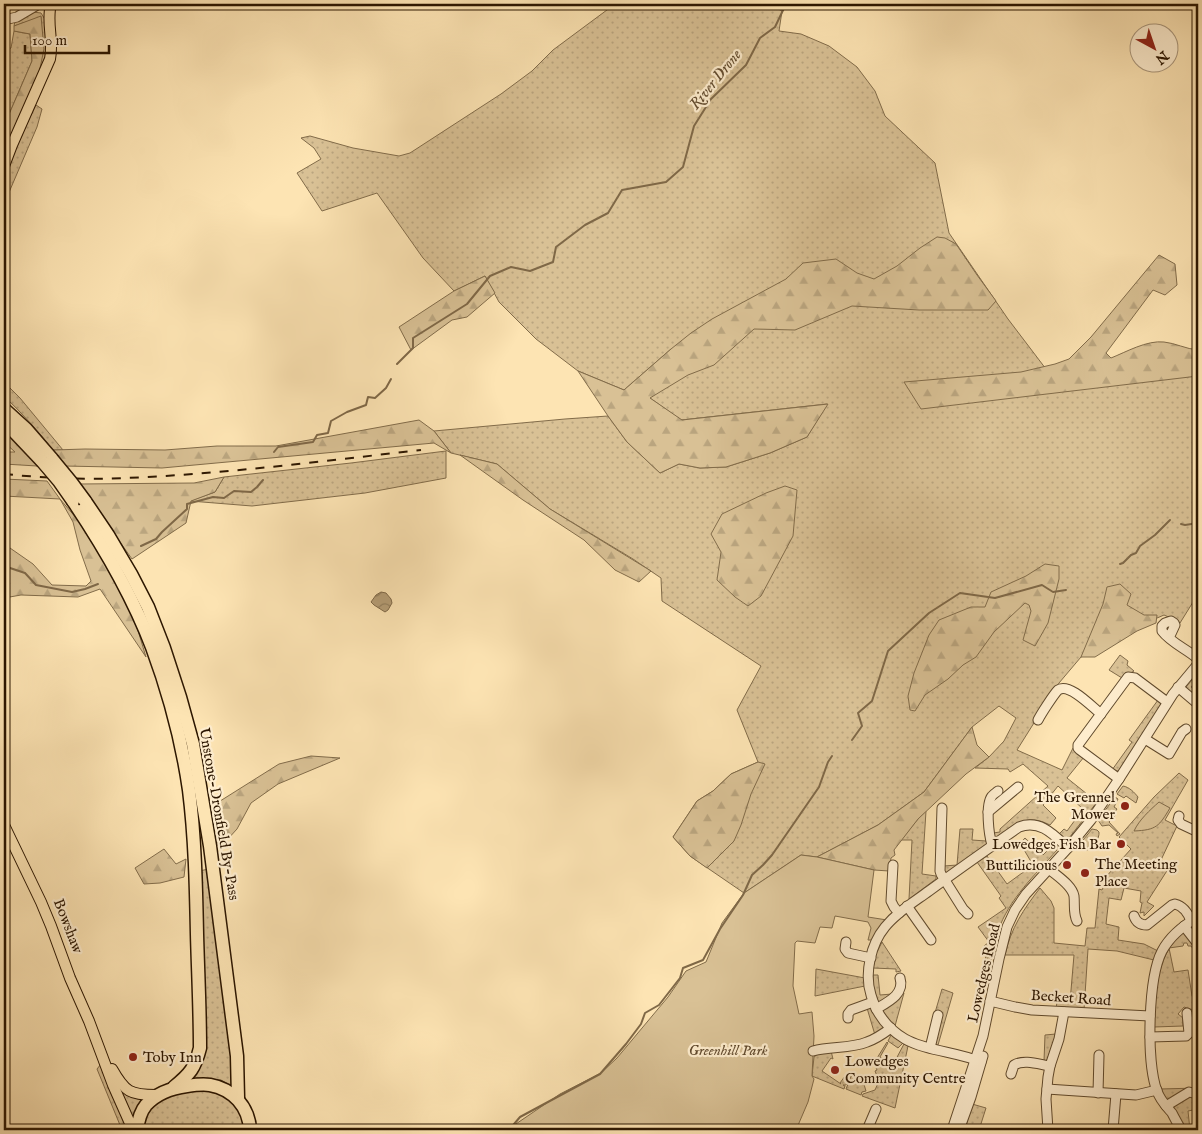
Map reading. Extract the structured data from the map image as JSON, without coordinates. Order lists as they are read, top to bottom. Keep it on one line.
{"streets":{"highway":["Unstone-Dronfield By-Pass"],"main road":["Bowshaw"],"street":["Lowedges Road","Becket Road"]},"crossings":[["Lowedges Road","Becket Road"]],"water":["River Drone"],"parks":["Greenhill Park"],"places":["The Grennel Mower","Lowedges Fish Bar","Buttilicious","The Meeting Place","Toby Inn","Lowedges Community Centre"],"scale_bar":"100 m","north":"bottom right"}
